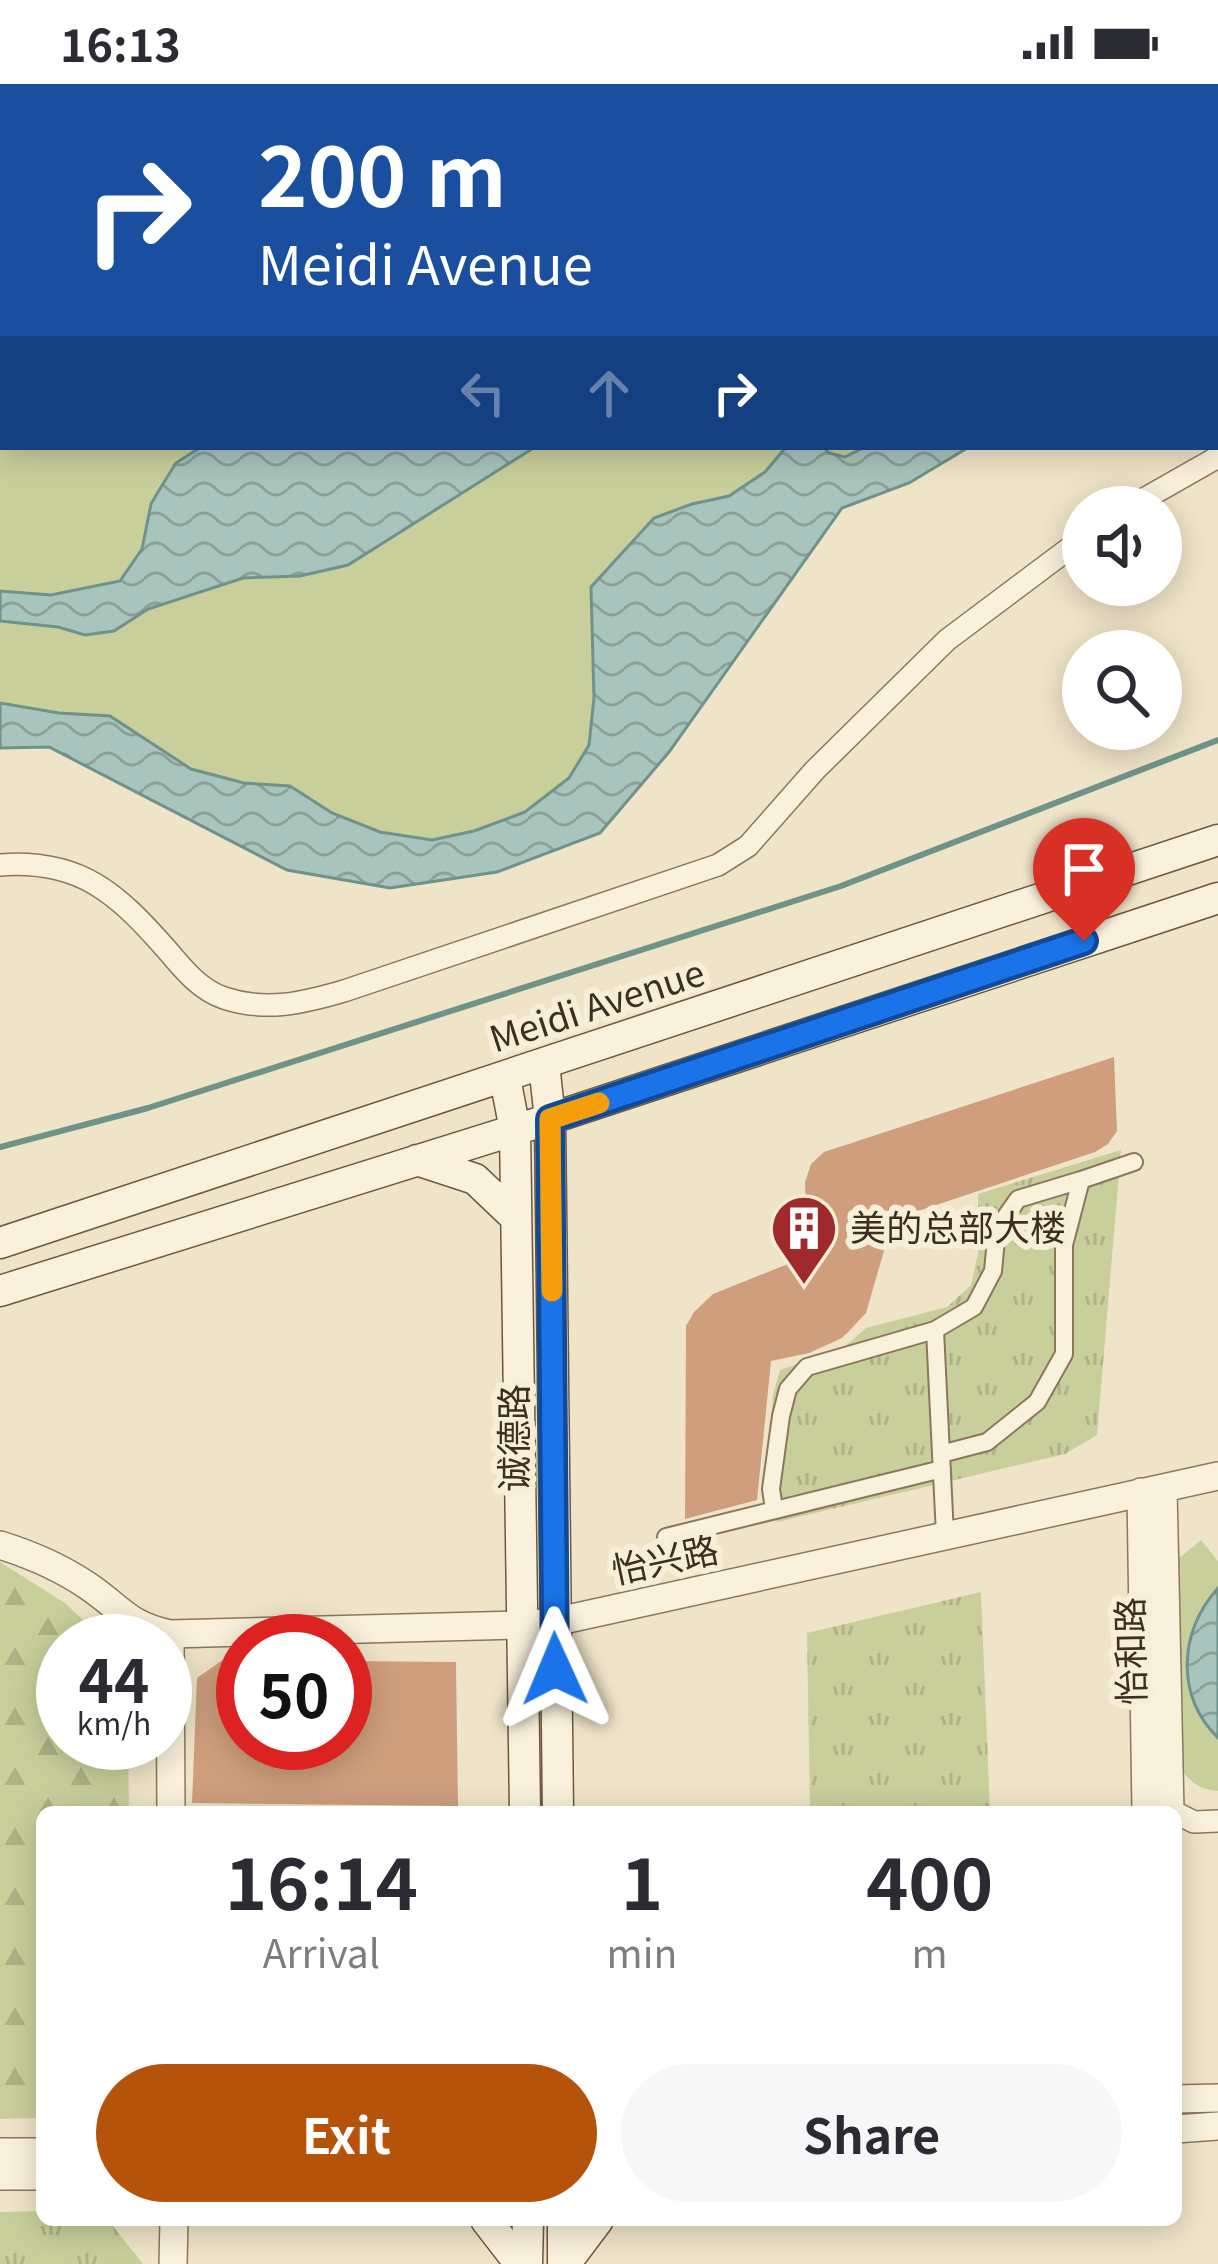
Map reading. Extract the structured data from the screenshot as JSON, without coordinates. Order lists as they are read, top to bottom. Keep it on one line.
{"streets":{"main road":["Meidi Avenue","诚德路"],"street":["怡兴路","怡和路"]},"crossings":[["Meidi Avenue","诚德路"],["诚德路","怡兴路"],["怡兴路","怡和路"]],"places":{"building":["美的总部大楼"]},"page":{"status":"16:13","turn":["200 m","Meidi Avenue"],"speed":"44 km/h","limit":"50","eta":["16:14","Arrival","1","min","400","m"],"buttons":["Exit","Share"]}}
